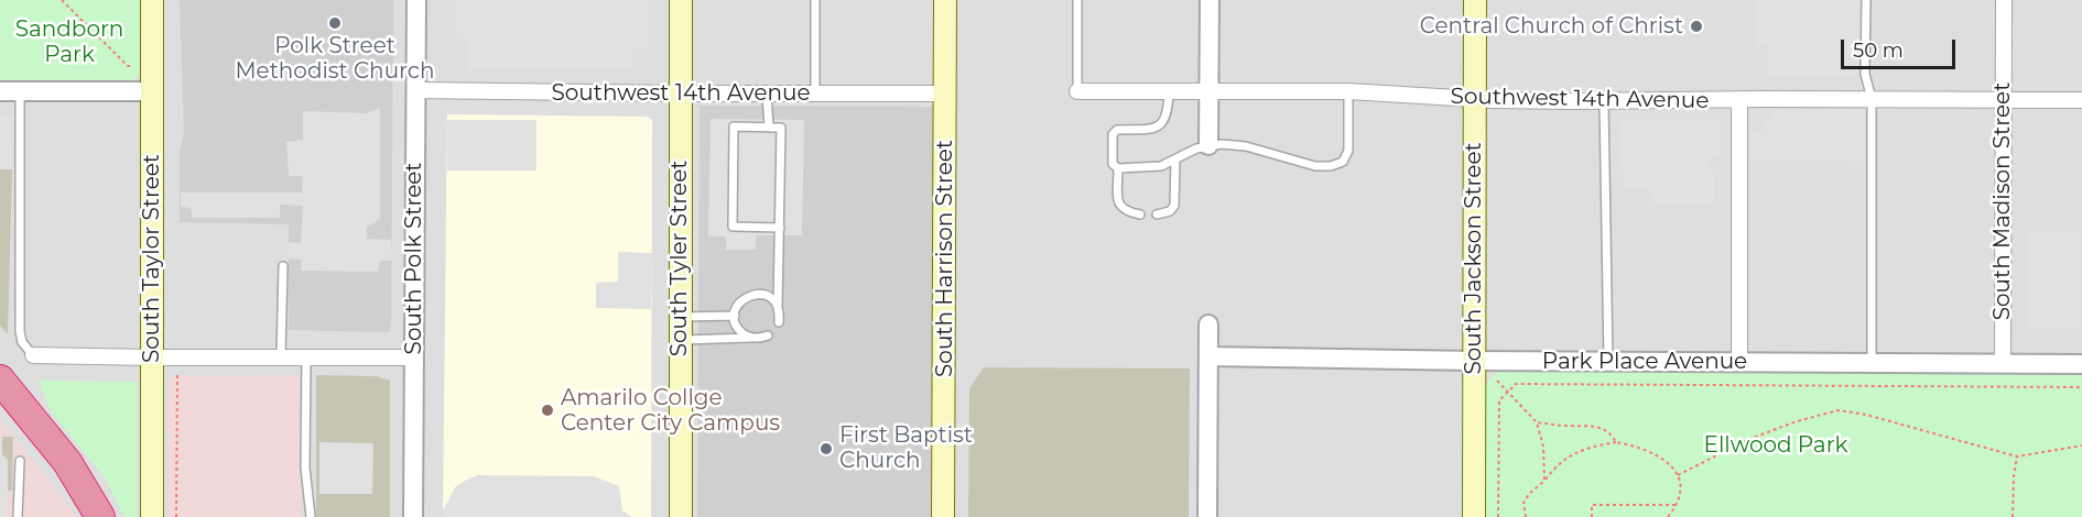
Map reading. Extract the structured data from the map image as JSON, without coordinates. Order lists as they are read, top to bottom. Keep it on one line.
{"streets":{"main road":["South Taylor Street","South Tyler Street","South Harrison Street","South Jackson Street"],"street":["Southwest 14th Avenue","South Madison Street","South Polk Street","Park Place Avenue"]},"crossings":[["Southwest 14th Avenue","South Madison Street"],["Southwest 14th Avenue","South Polk Street"],["Southwest 14th Avenue","South Tyler Street"],["Southwest 14th Avenue","South Harrison Street"],["Southwest 14th Avenue","South Jackson Street"],["South Madison Street","Park Place Avenue"],["South Jackson Street","Park Place Avenue"]],"parks":["Sandborn Park","Ellwood Park"],"places":["Polk Street Methodist Church","Central Church of Christ","Amarilo Collge Center City Campus","First Baptist Church"],"scale_bar":"50 m"}
